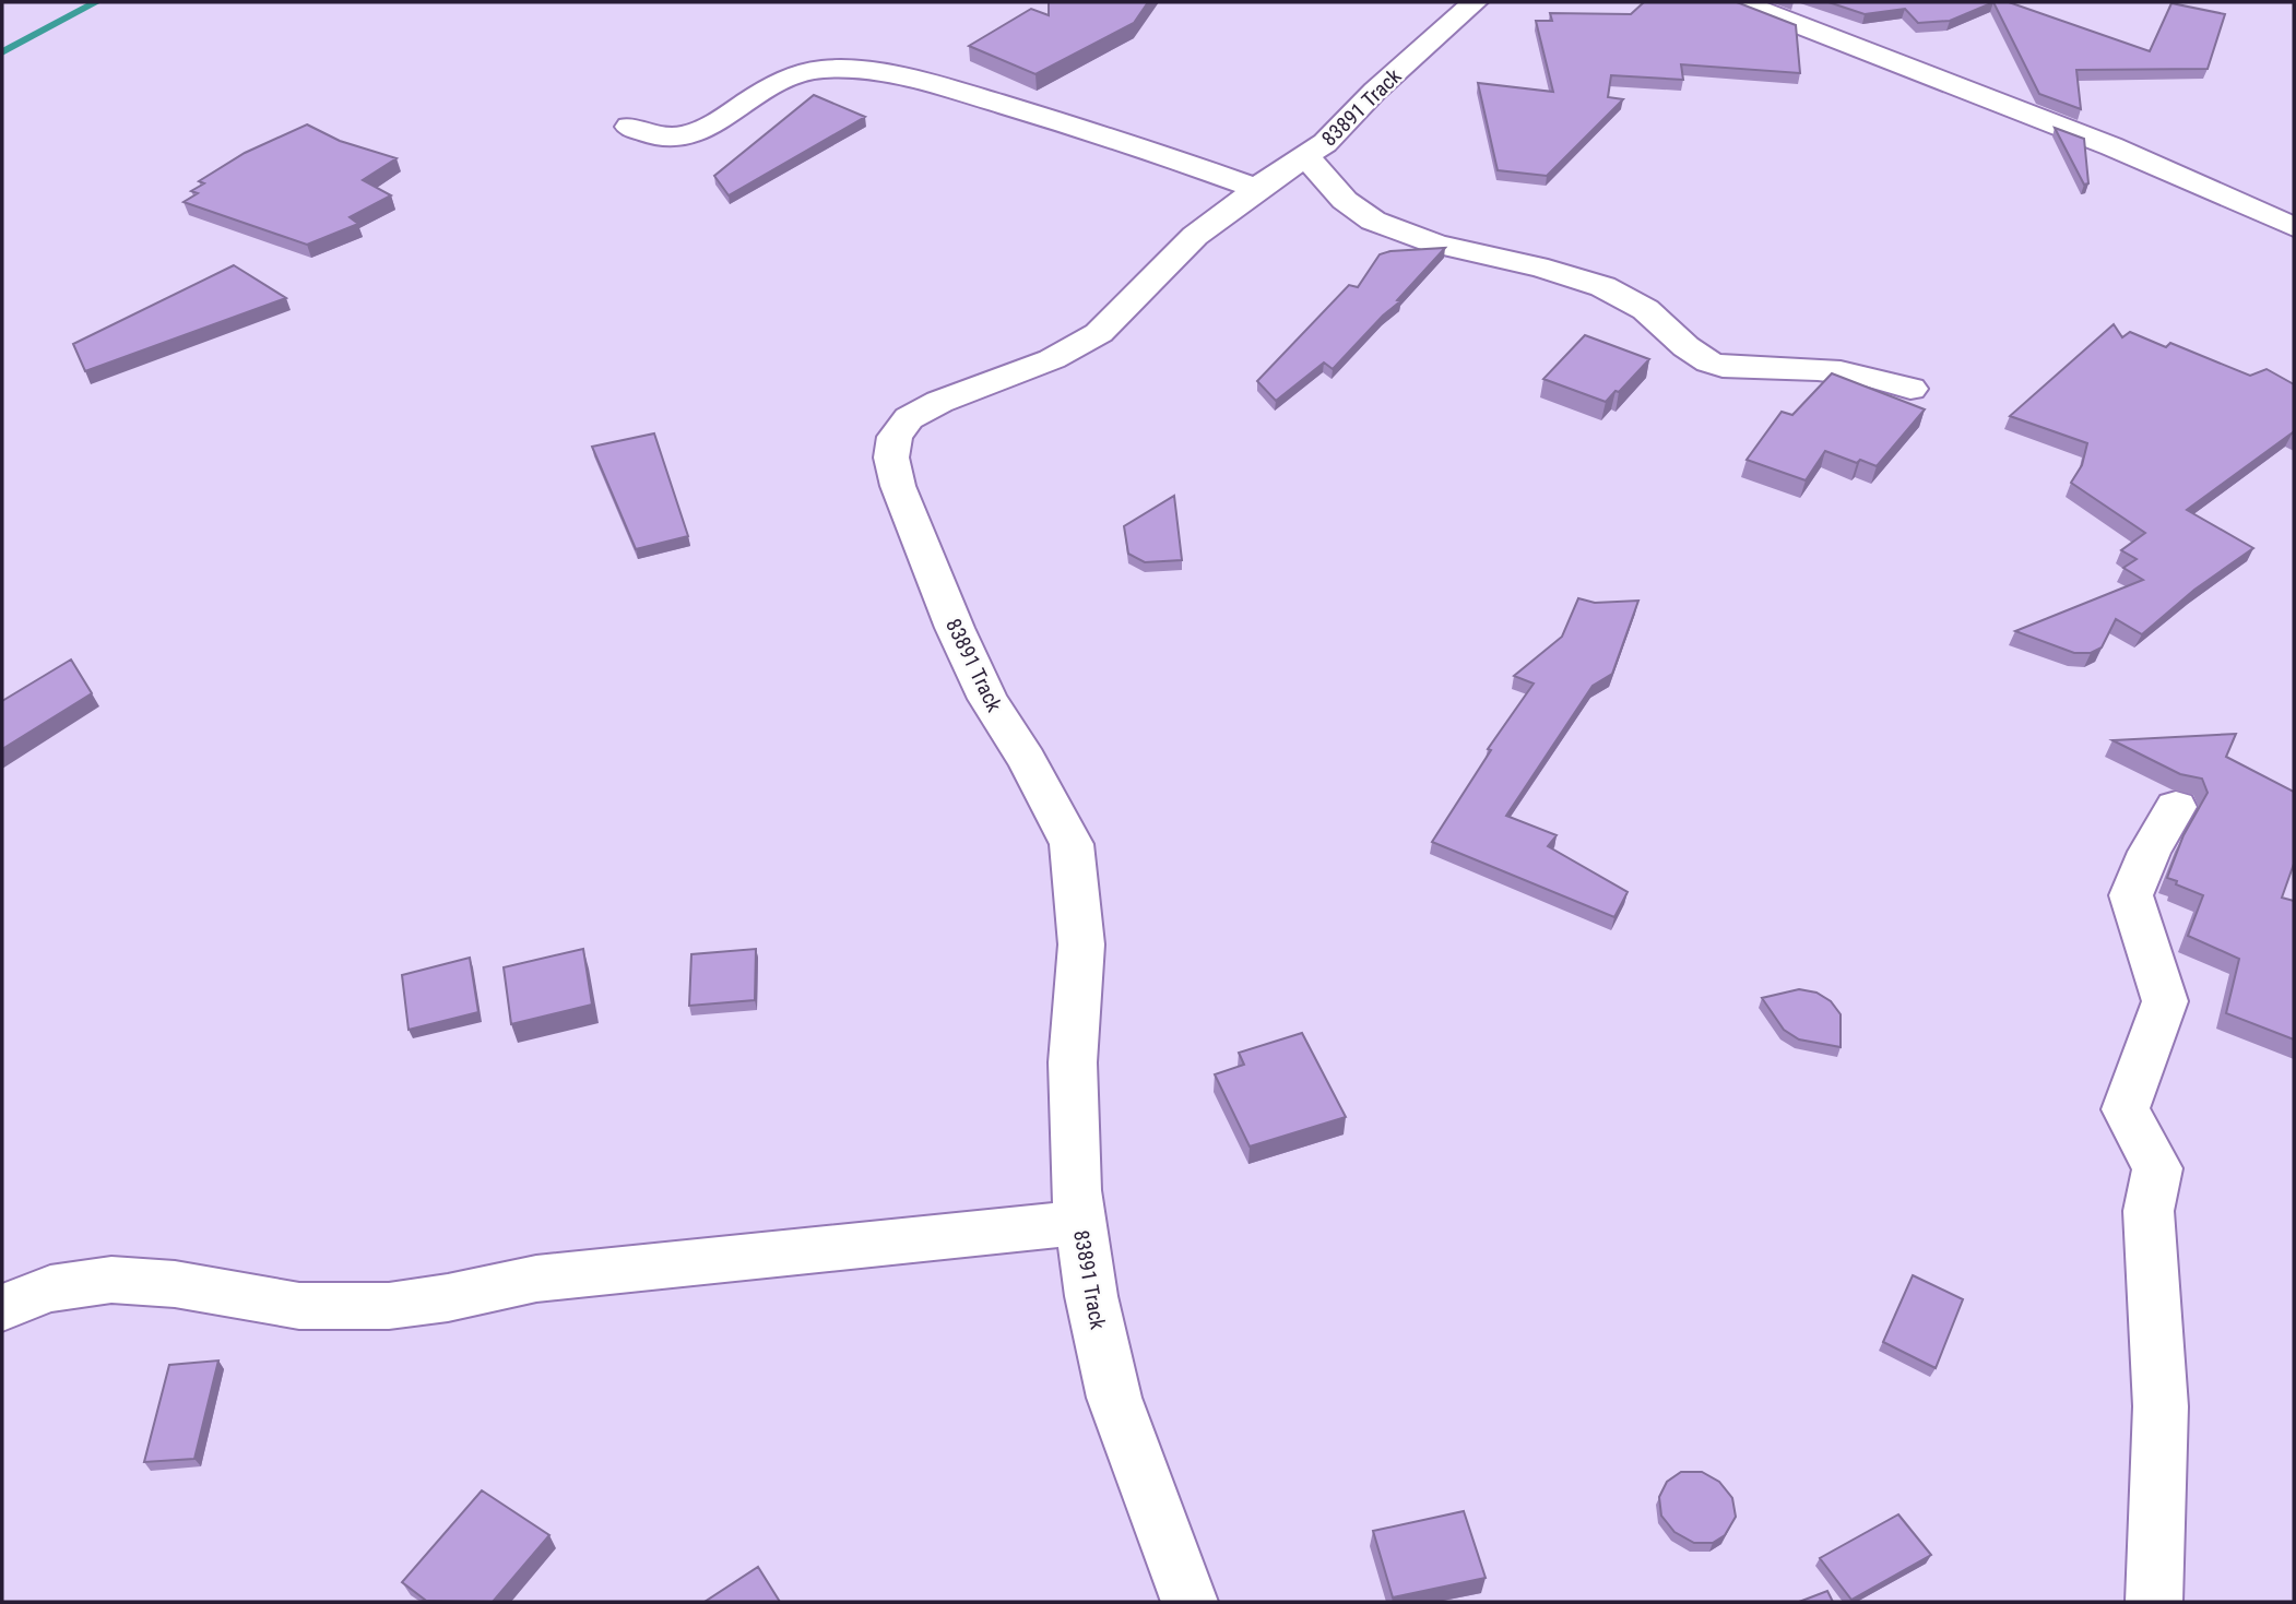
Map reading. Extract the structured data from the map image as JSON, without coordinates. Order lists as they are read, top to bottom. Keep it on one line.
{"streets":{"street":["83891 Track"]}}
